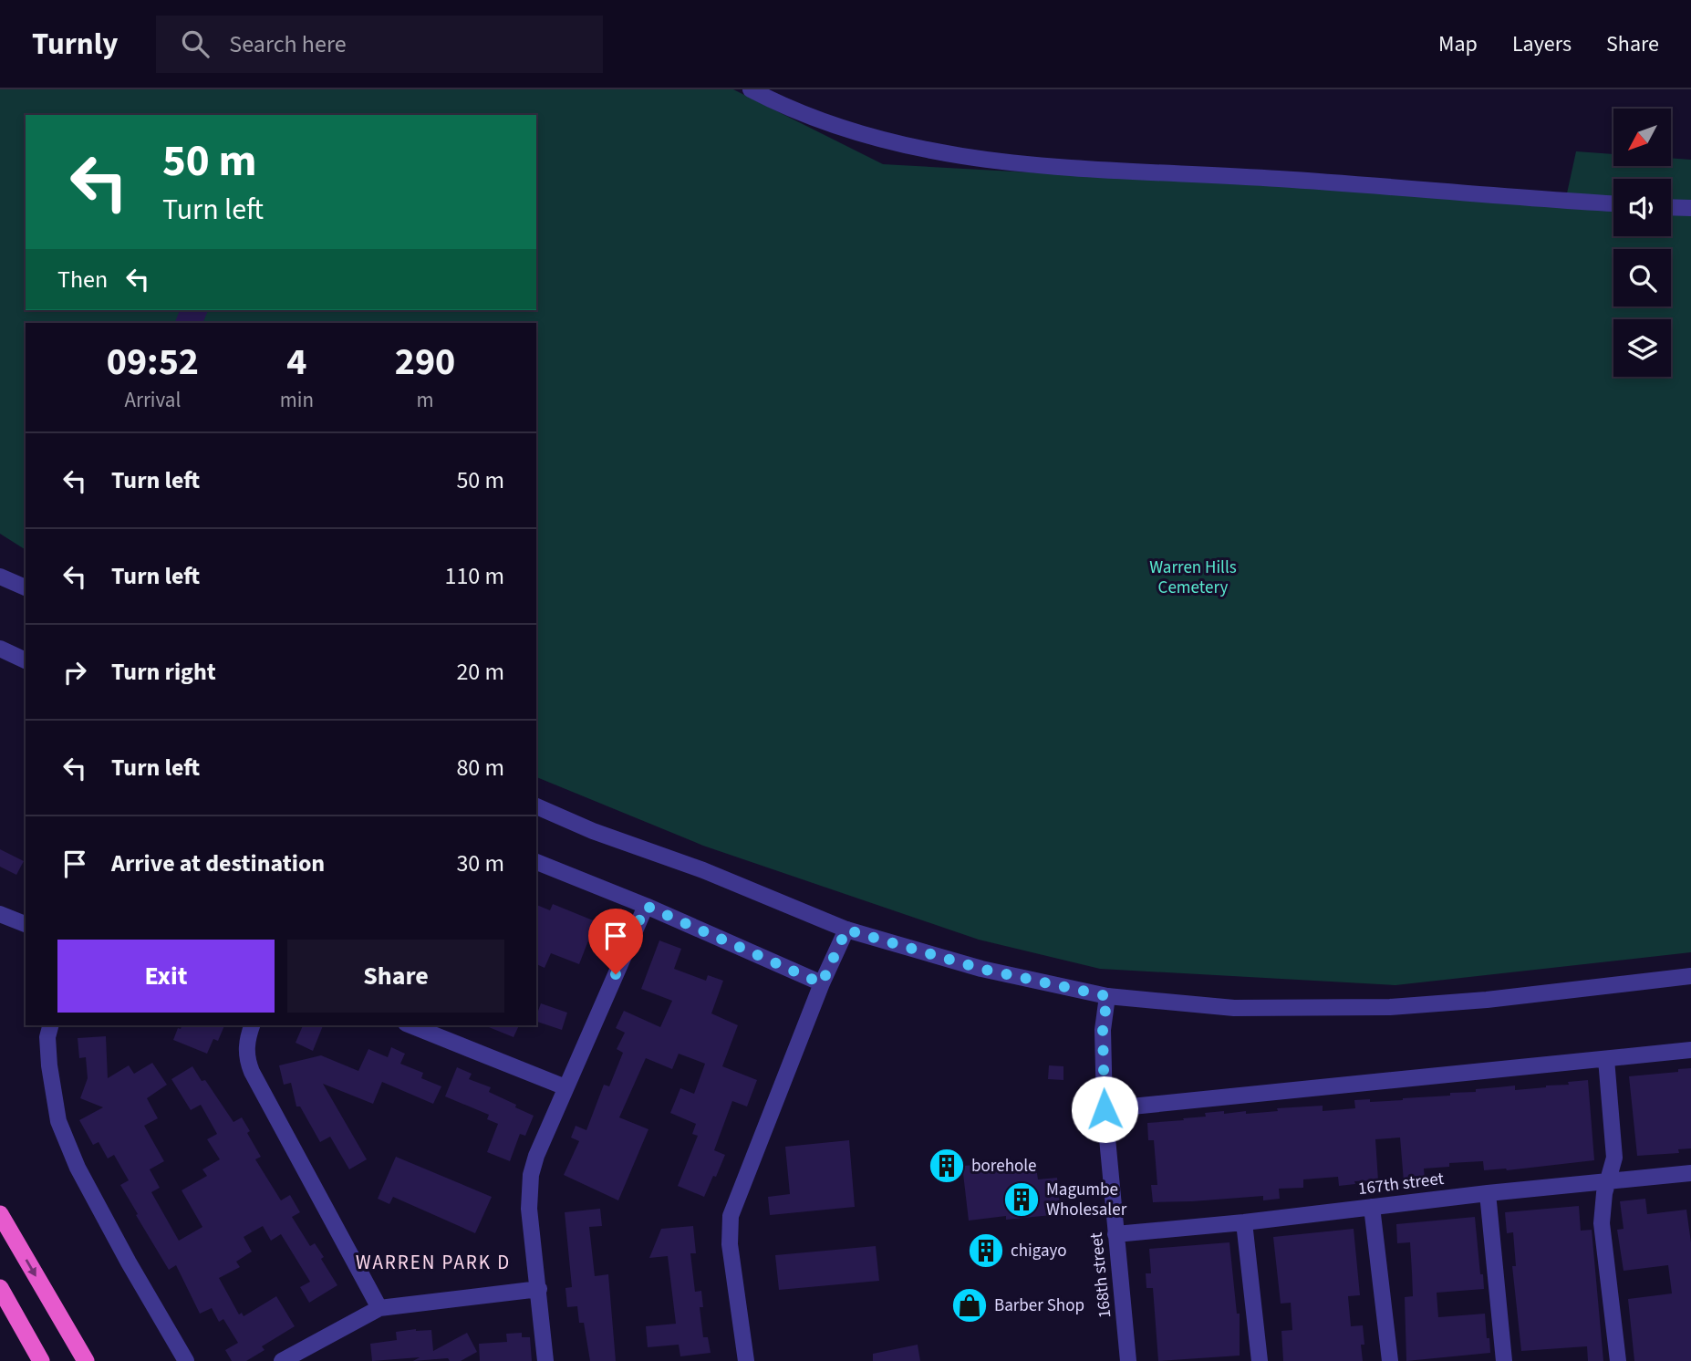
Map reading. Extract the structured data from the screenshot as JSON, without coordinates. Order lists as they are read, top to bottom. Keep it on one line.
{"streets":{"street":["167th street","168th street"]},"crossings":[["167th street","168th street"]],"districts":["WARREN PARK D"],"parks":["Warren Hills Cemetery"],"places":{"building":["borehole","Magumbe Wholesaler","chigayo"],"shop":["Barber Shop"]},"north":"bottom left","page":{"header":"Turnly","search":"Search here","nav":["Map","Layers","Share"],"turn":["50 m","Turn left"],"then":"Then","eta":["09:52","Arrival","4","min","290","m"],"list":[{"name":"Turn left","value":"50 m"},{"name":"Turn left","value":"110 m"},{"name":"Turn right","value":"20 m"},{"name":"Turn left","value":"80 m"},{"name":"Arrive at destination","value":"30 m"}],"buttons":["Exit","Share"]}}
